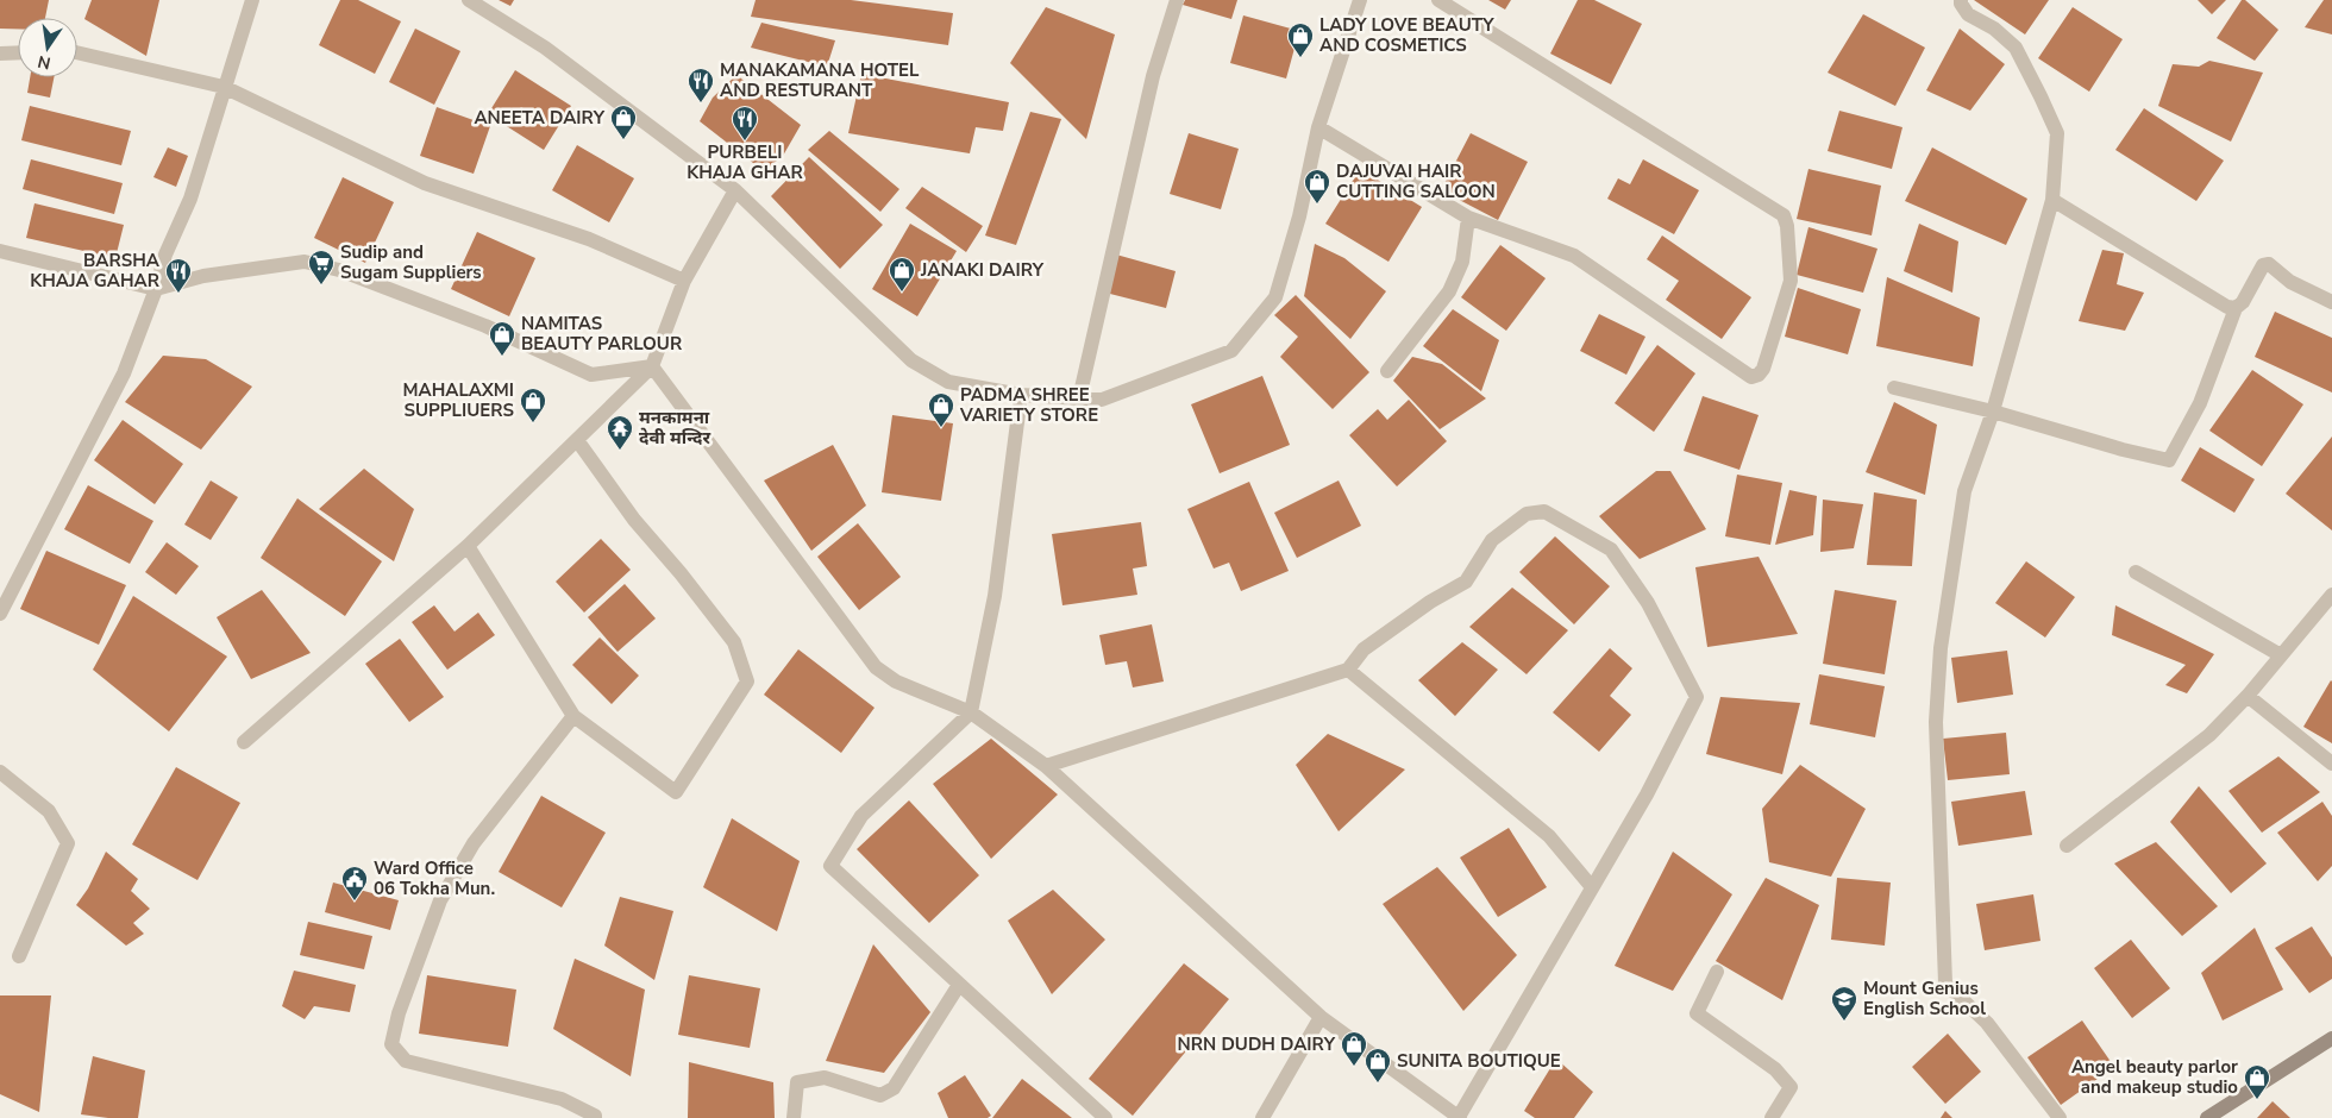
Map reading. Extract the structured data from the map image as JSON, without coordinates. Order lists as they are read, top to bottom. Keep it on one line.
{"places":{"shop":["LADY LOVE BEAUTY AND COSMETICS","ANEETA DAIRY","DAJUVAI HAIR CUTTING SALOON","JANAKI DAIRY","NAMITAS BEAUTY PARLOUR","MAHALAXMI SUPPLIUERS","PADMA SHREE VARIETY STORE","NRN DUDH DAIRY","SUNITA BOUTIQUE","Angel beauty parlor and makeup studio"],"restaurant":["MANAKAMANA HOTEL AND RESTURANT","PURBELI KHAJA GHAR","BARSHA KHAJA GAHAR"],"supermarket":["Sudip and Sugam Suppliers"],"temple":["मनकामना देवी मन्दिर"],"public building":["Ward Office 06 Tokha Mun."],"school or university":["Mount Genius English School"]},"north":"bottom"}
